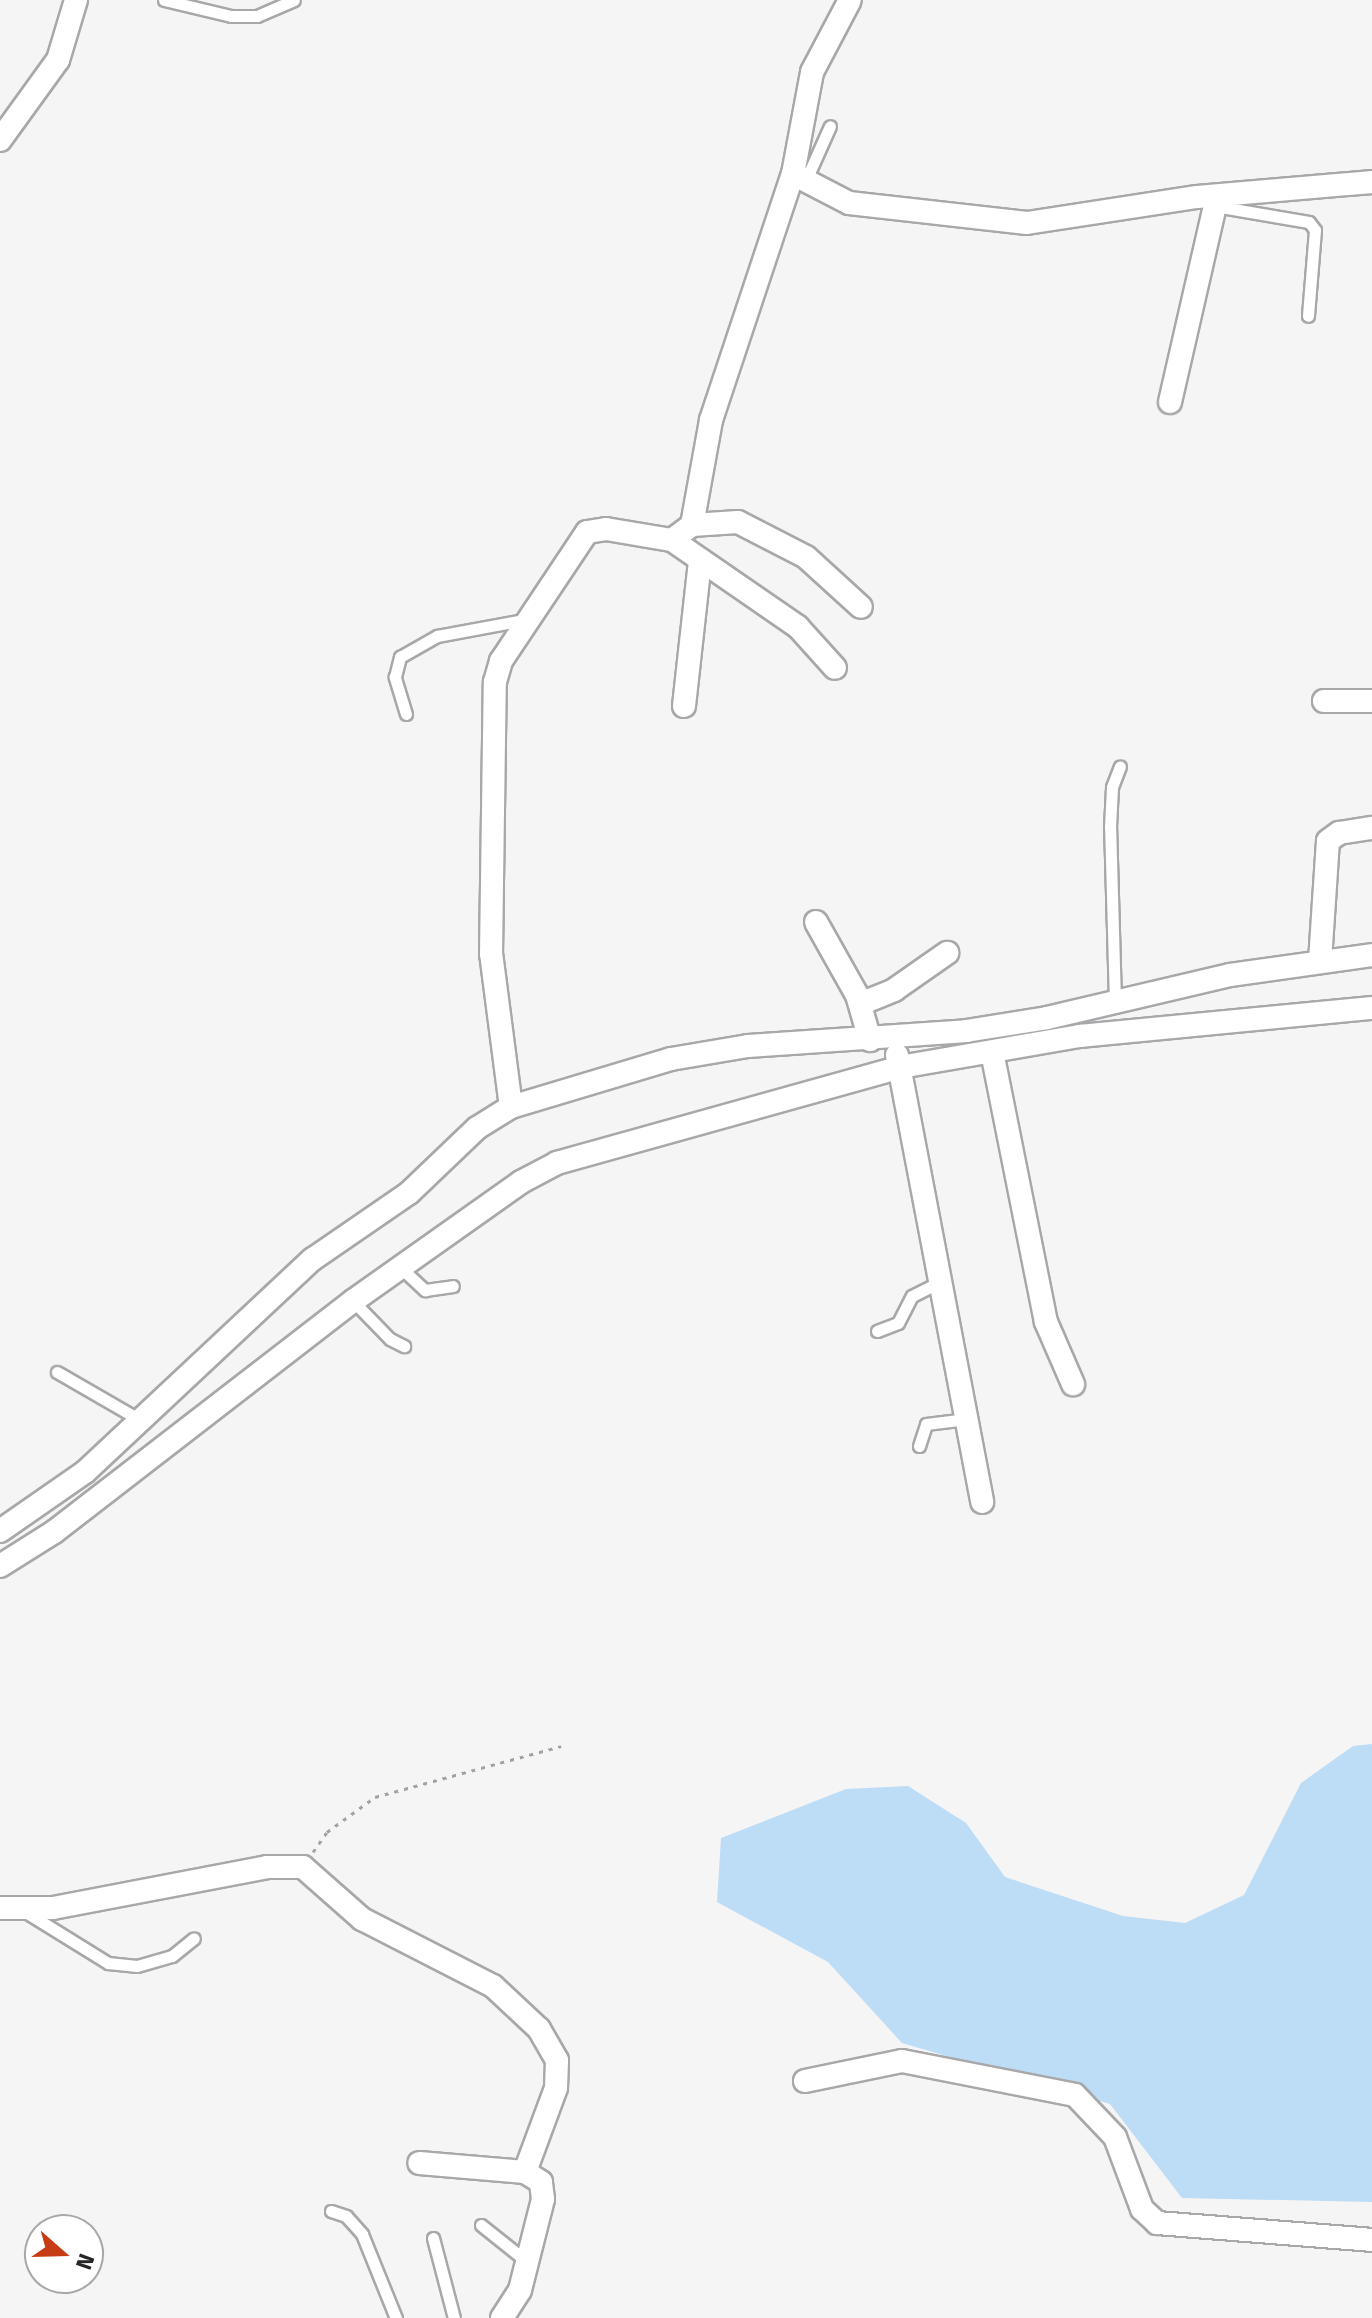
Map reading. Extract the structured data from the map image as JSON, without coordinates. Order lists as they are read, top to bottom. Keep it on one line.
{"north":"right"}
